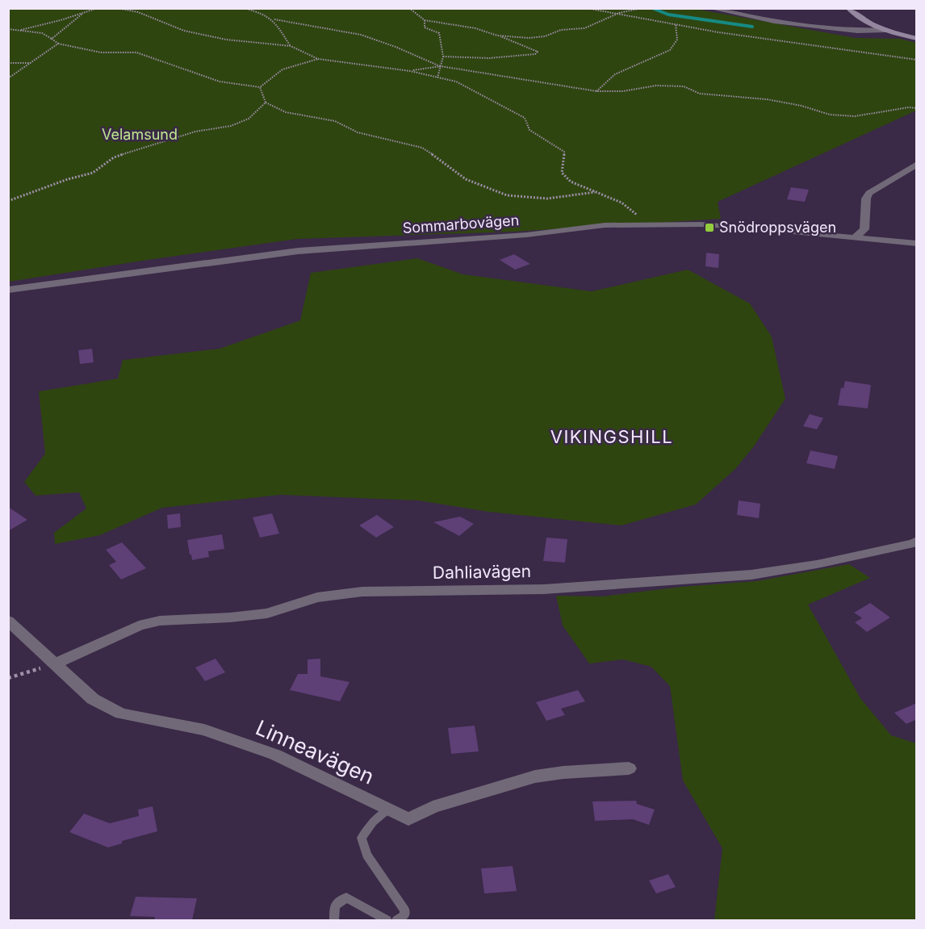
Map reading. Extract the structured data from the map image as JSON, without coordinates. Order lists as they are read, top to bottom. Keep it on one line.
{"streets":{"street":["Sommarbovägen","Dahliavägen","Linneavägen"]},"crossings":[["Dahliavägen","Linneavägen"]],"districts":["VIKINGSHILL"],"parks":["Velamsund"],"places":{"transit":["Snödroppsvägen"]}}
